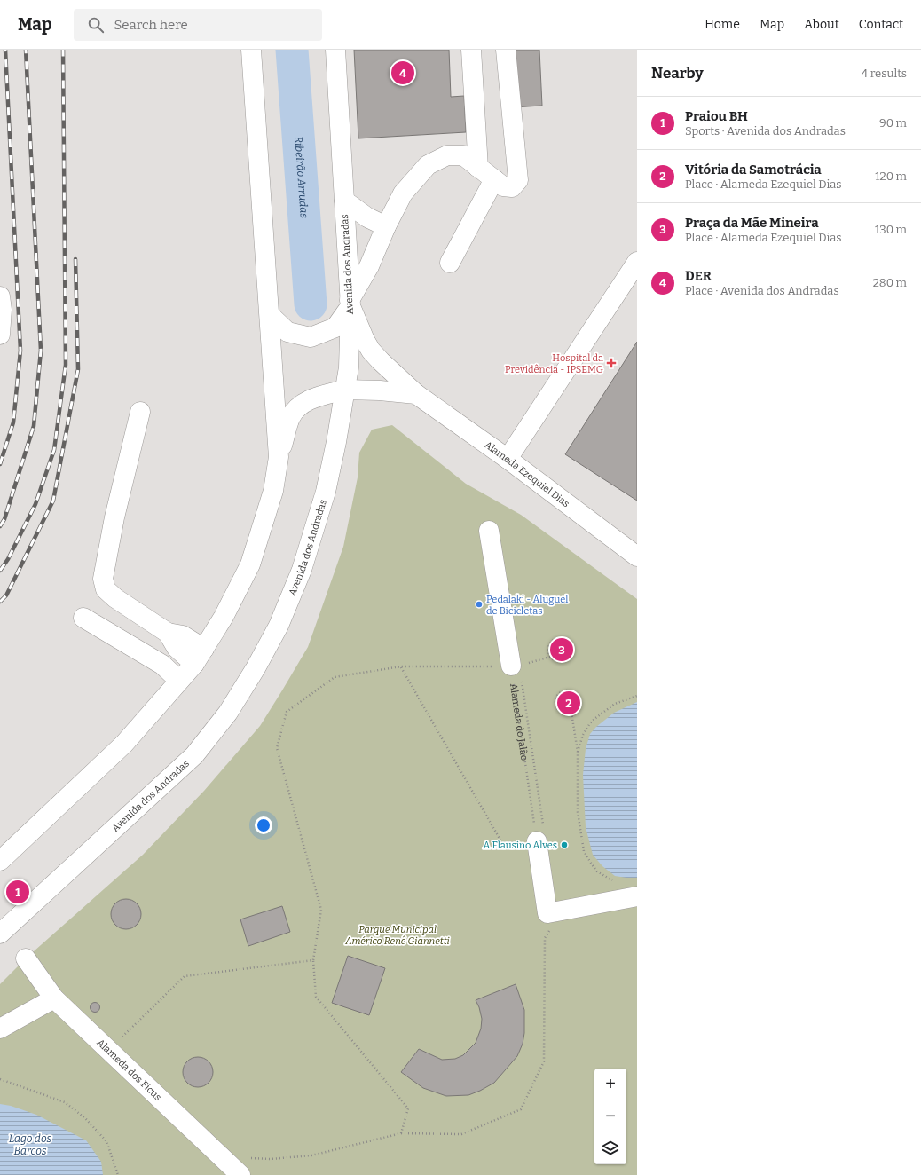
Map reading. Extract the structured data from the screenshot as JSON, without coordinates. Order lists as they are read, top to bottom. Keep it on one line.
{"streets":{"main road":["Avenida dos Andradas","Alameda Ezequiel Dias","Alameda dos Ficus"],"path":["Alameda do Jalão"]},"crossings":[["Avenida dos Andradas","Alameda Ezequiel Dias"]],"water":["Ribeirão Arrudas","Lago dos Barcos"],"parks":["Parque Municipal Américo Renê Giannetti"],"places":{"health":["Hospital da Previdência - IPSEMG"],"other":["Pedalaki - Aluguel de Bicicletas","A Flausino Alves"]},"page":{"header":"Map","search":"Search here","nav":["Home","Map","About","Contact"],"heading":["Nearby","4 results"],"pins":["4","3","2","1"],"list":[{"mark":"1","name":"Praiou BH","note":"Sports · Avenida dos Andradas","value":"90 m"},{"mark":"2","name":"Vitória da Samotrácia","note":"Place · Alameda Ezequiel Dias","value":"120 m"},{"mark":"3","name":"Praça da Mãe Mineira","note":"Place · Alameda Ezequiel Dias","value":"130 m"},{"mark":"4","name":"DER","note":"Place · Avenida dos Andradas","value":"280 m"}],"map_buttons":["+","−"]}}
